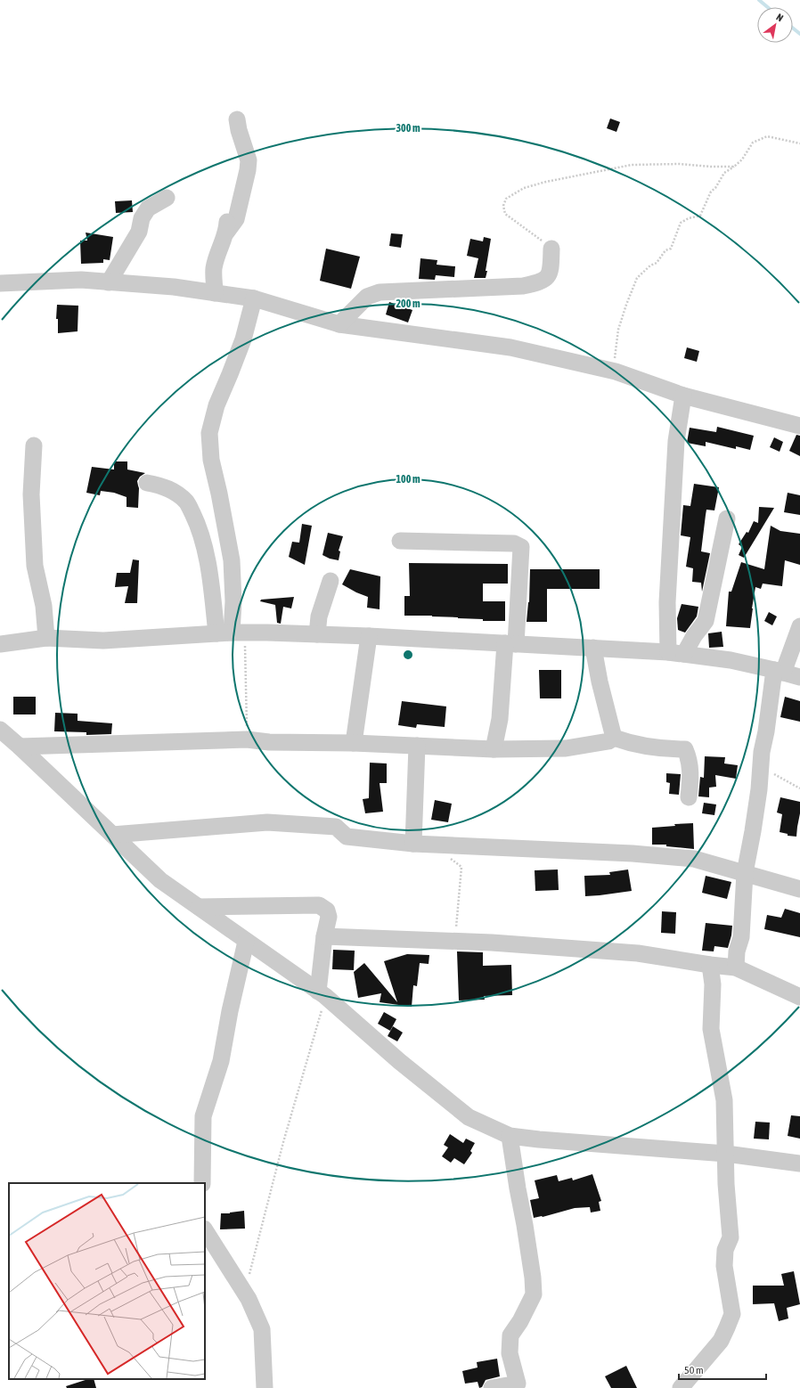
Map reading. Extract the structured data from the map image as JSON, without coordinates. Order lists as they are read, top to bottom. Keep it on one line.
{"scale_bar":"50 m","north":"top right","rings":["300 m","200 m","100 m"]}
